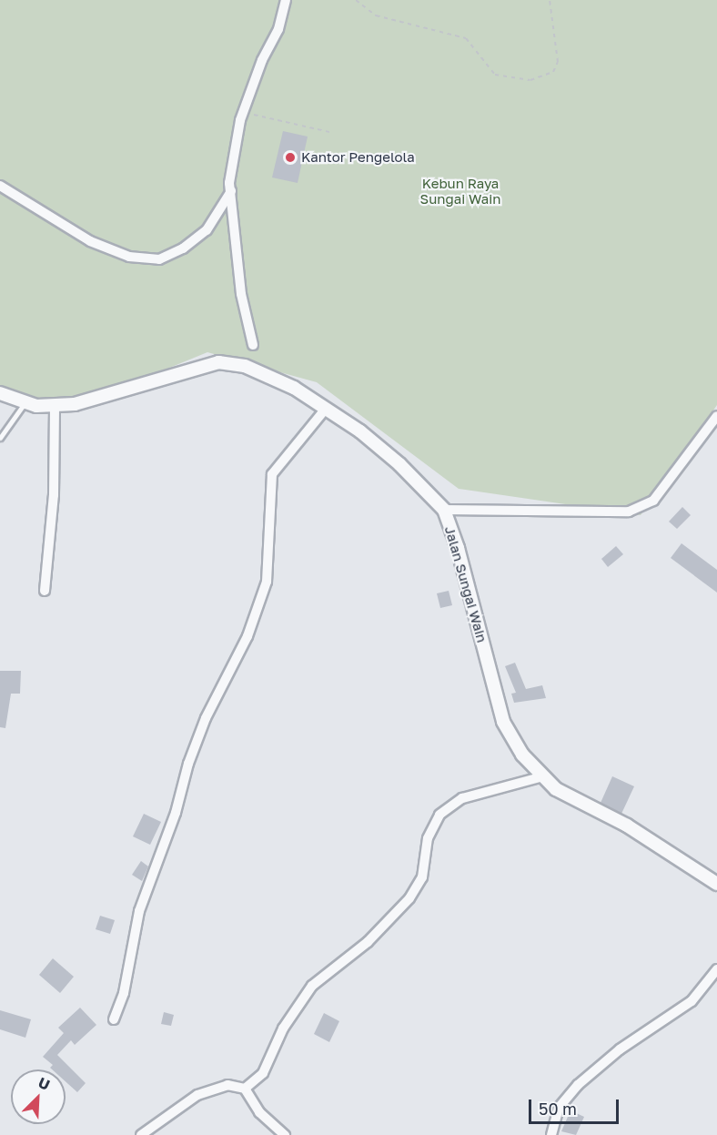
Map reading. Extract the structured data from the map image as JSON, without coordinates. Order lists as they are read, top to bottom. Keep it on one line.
{"streets":{"street":["Jalan Sungai Wain"]},"parks":["Kebun Raya Sungai Wain"],"places":["Kantor Pengelola"],"scale_bar":"50 m","north":"top right"}
